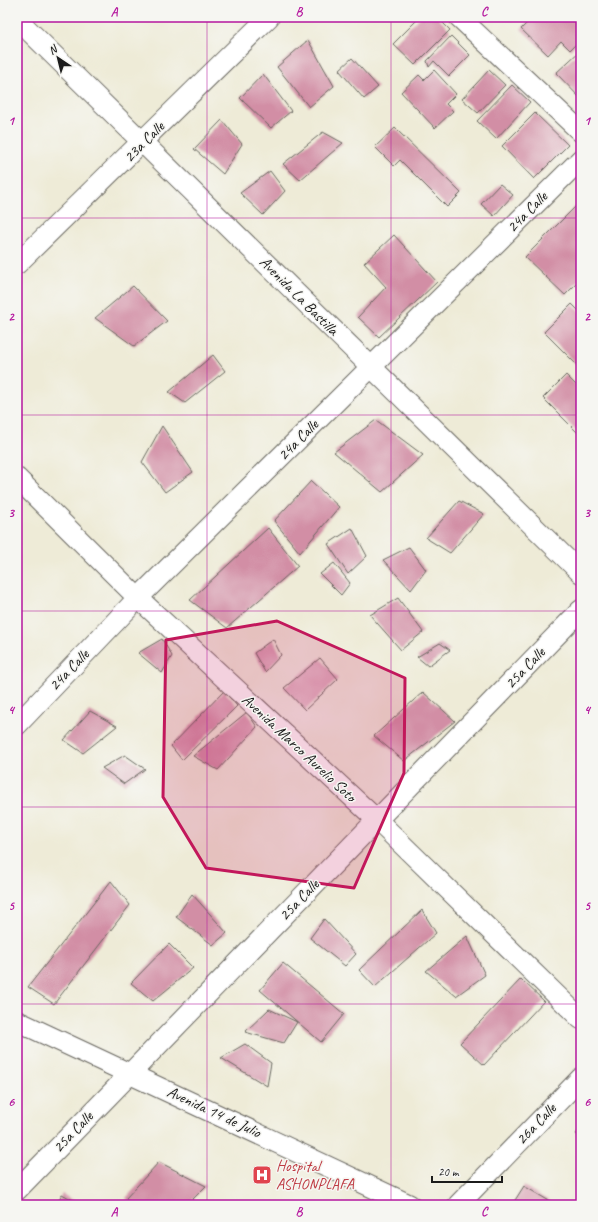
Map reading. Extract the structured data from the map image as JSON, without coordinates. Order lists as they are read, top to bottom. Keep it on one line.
{"streets":{"street":["23a Calle","24a Calle","Avenida La Bastilla","25a Calle","Avenida Marco Aurelio Soto","Avenida 14 de Julio","26a Calle"]},"crossings":[["23a Calle","Avenida La Bastilla"],["24a Calle","Avenida La Bastilla"],["24a Calle","Avenida Marco Aurelio Soto"],["25a Calle","Avenida Marco Aurelio Soto"],["25a Calle","Avenida 14 de Julio"]],"places":{"hospital":["Hospital ASHONPLAFA"]},"scale_bar":"20 m","north":"top left","grid":{"columns":["A","B","C"],"rows":["1","2","3","4","5","6"]}}
